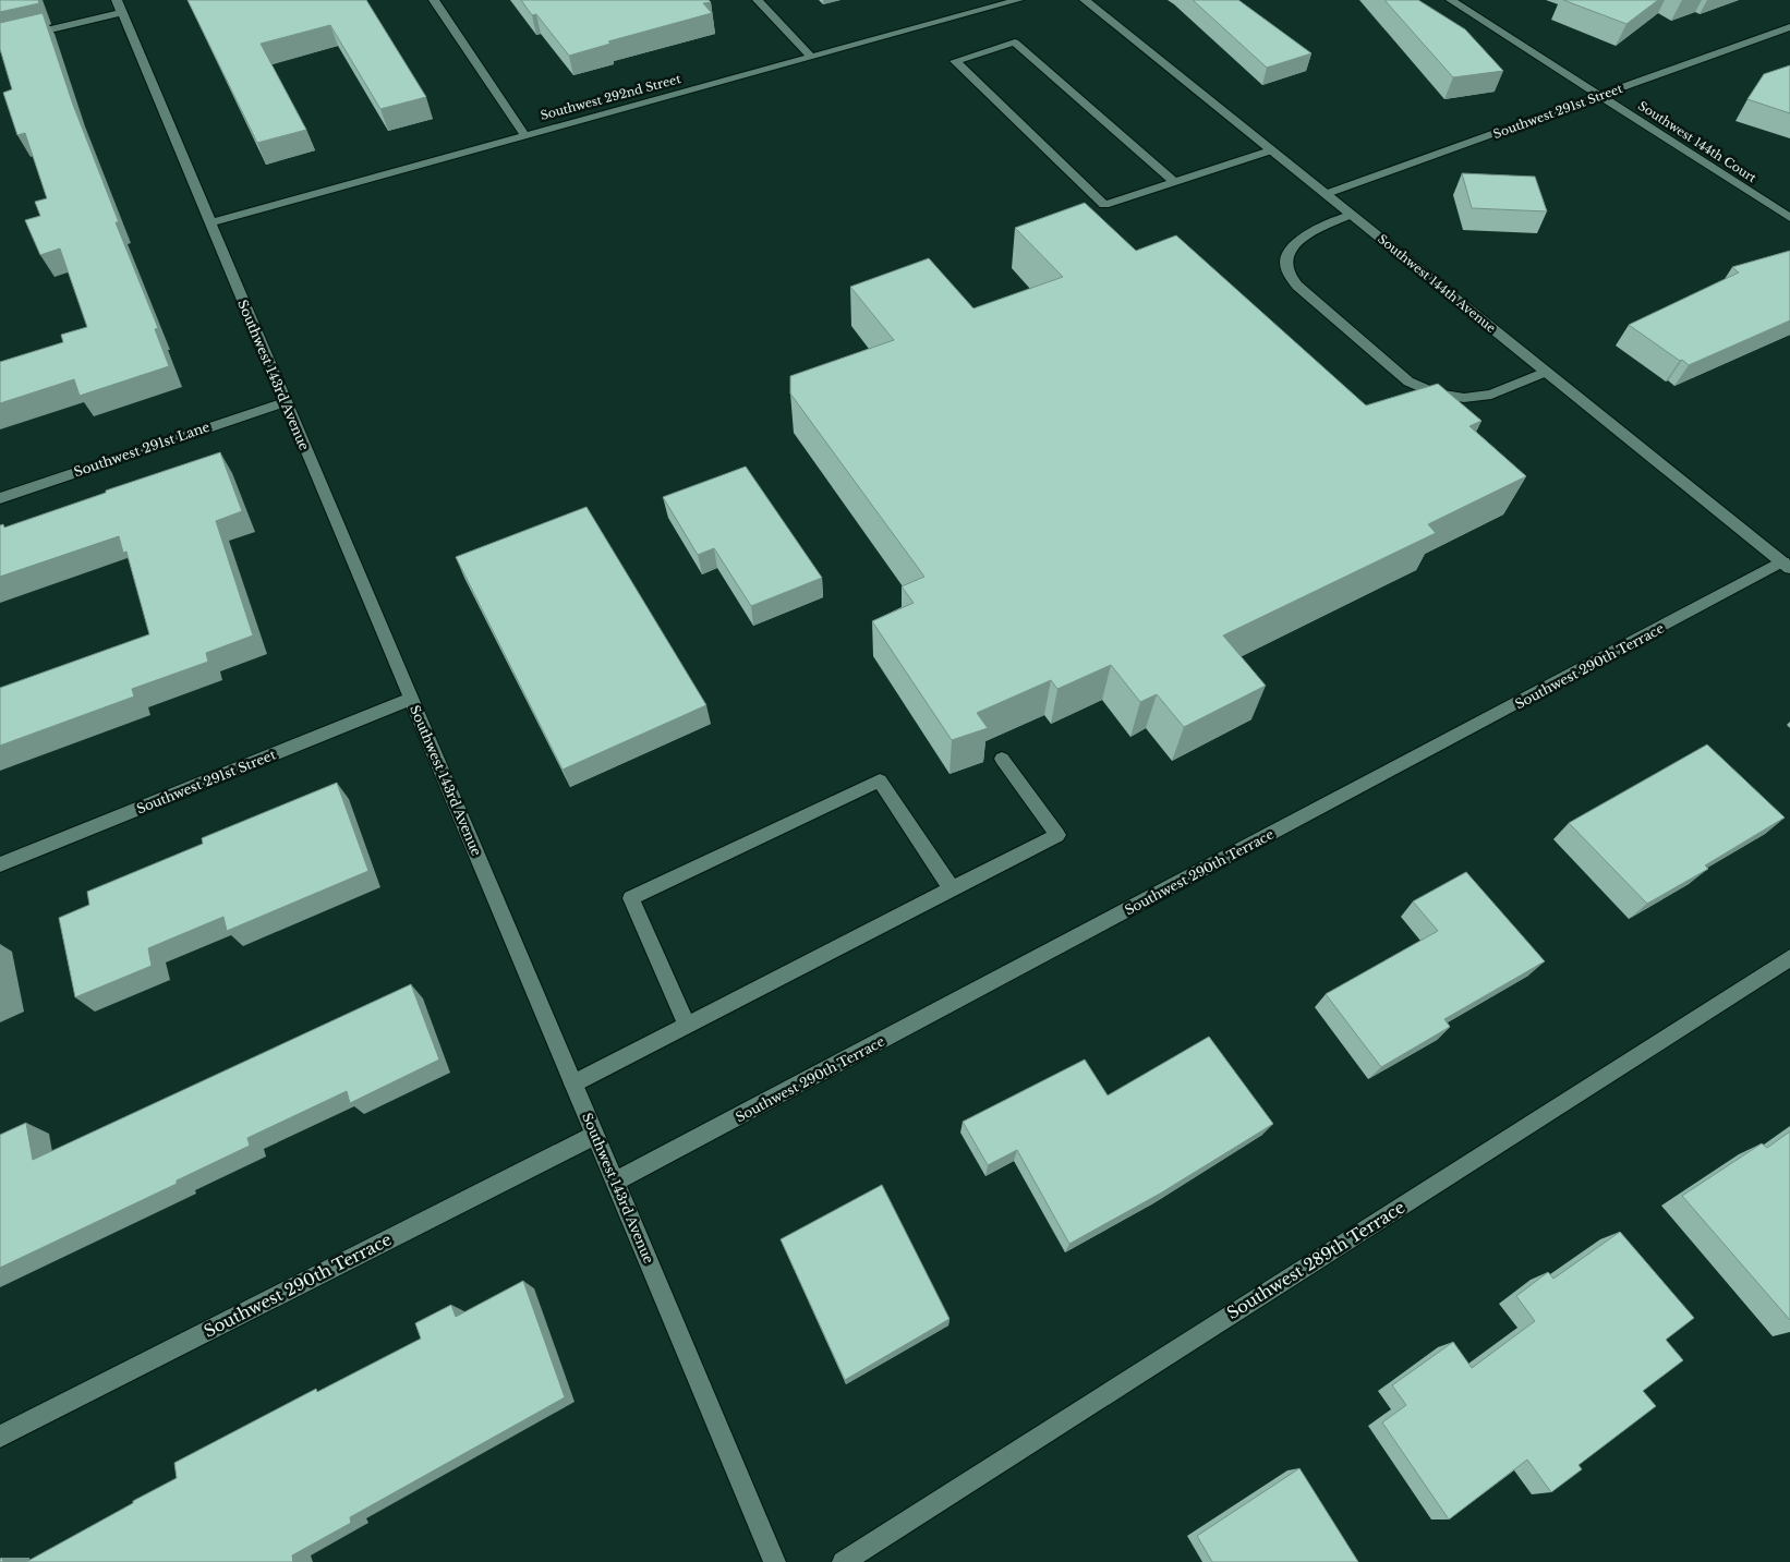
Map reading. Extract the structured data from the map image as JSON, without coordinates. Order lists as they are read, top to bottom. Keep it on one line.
{"streets":{"street":["Southwest 292nd Street","Southwest 291st Street","Southwest 144th Court","Southwest 144th Avenue","Southwest 143rd Avenue","Southwest 291st Lane","Southwest 290th Terrace","Southwest 289th Terrace"]},"crossings":[["Southwest 292nd Street","Southwest 143rd Avenue"],["Southwest 291st Street","Southwest 144th Court"],["Southwest 291st Street","Southwest 144th Avenue"],["Southwest 291st Street","Southwest 143rd Avenue"],["Southwest 144th Avenue","Southwest 290th Terrace"],["Southwest 143rd Avenue","Southwest 291st Lane"],["Southwest 143rd Avenue","Southwest 290th Terrace"]]}
